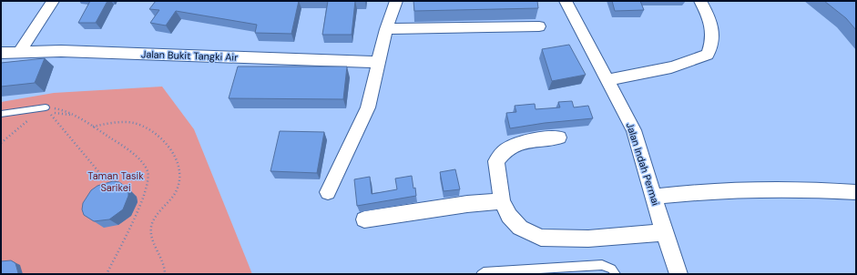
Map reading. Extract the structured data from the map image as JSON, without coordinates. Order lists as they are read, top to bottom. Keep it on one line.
{"streets":{"street":["Jalan Bukit Tangki Air","Jalan Indah Permai"]},"parks":["Taman Tasik Sarikei"]}
